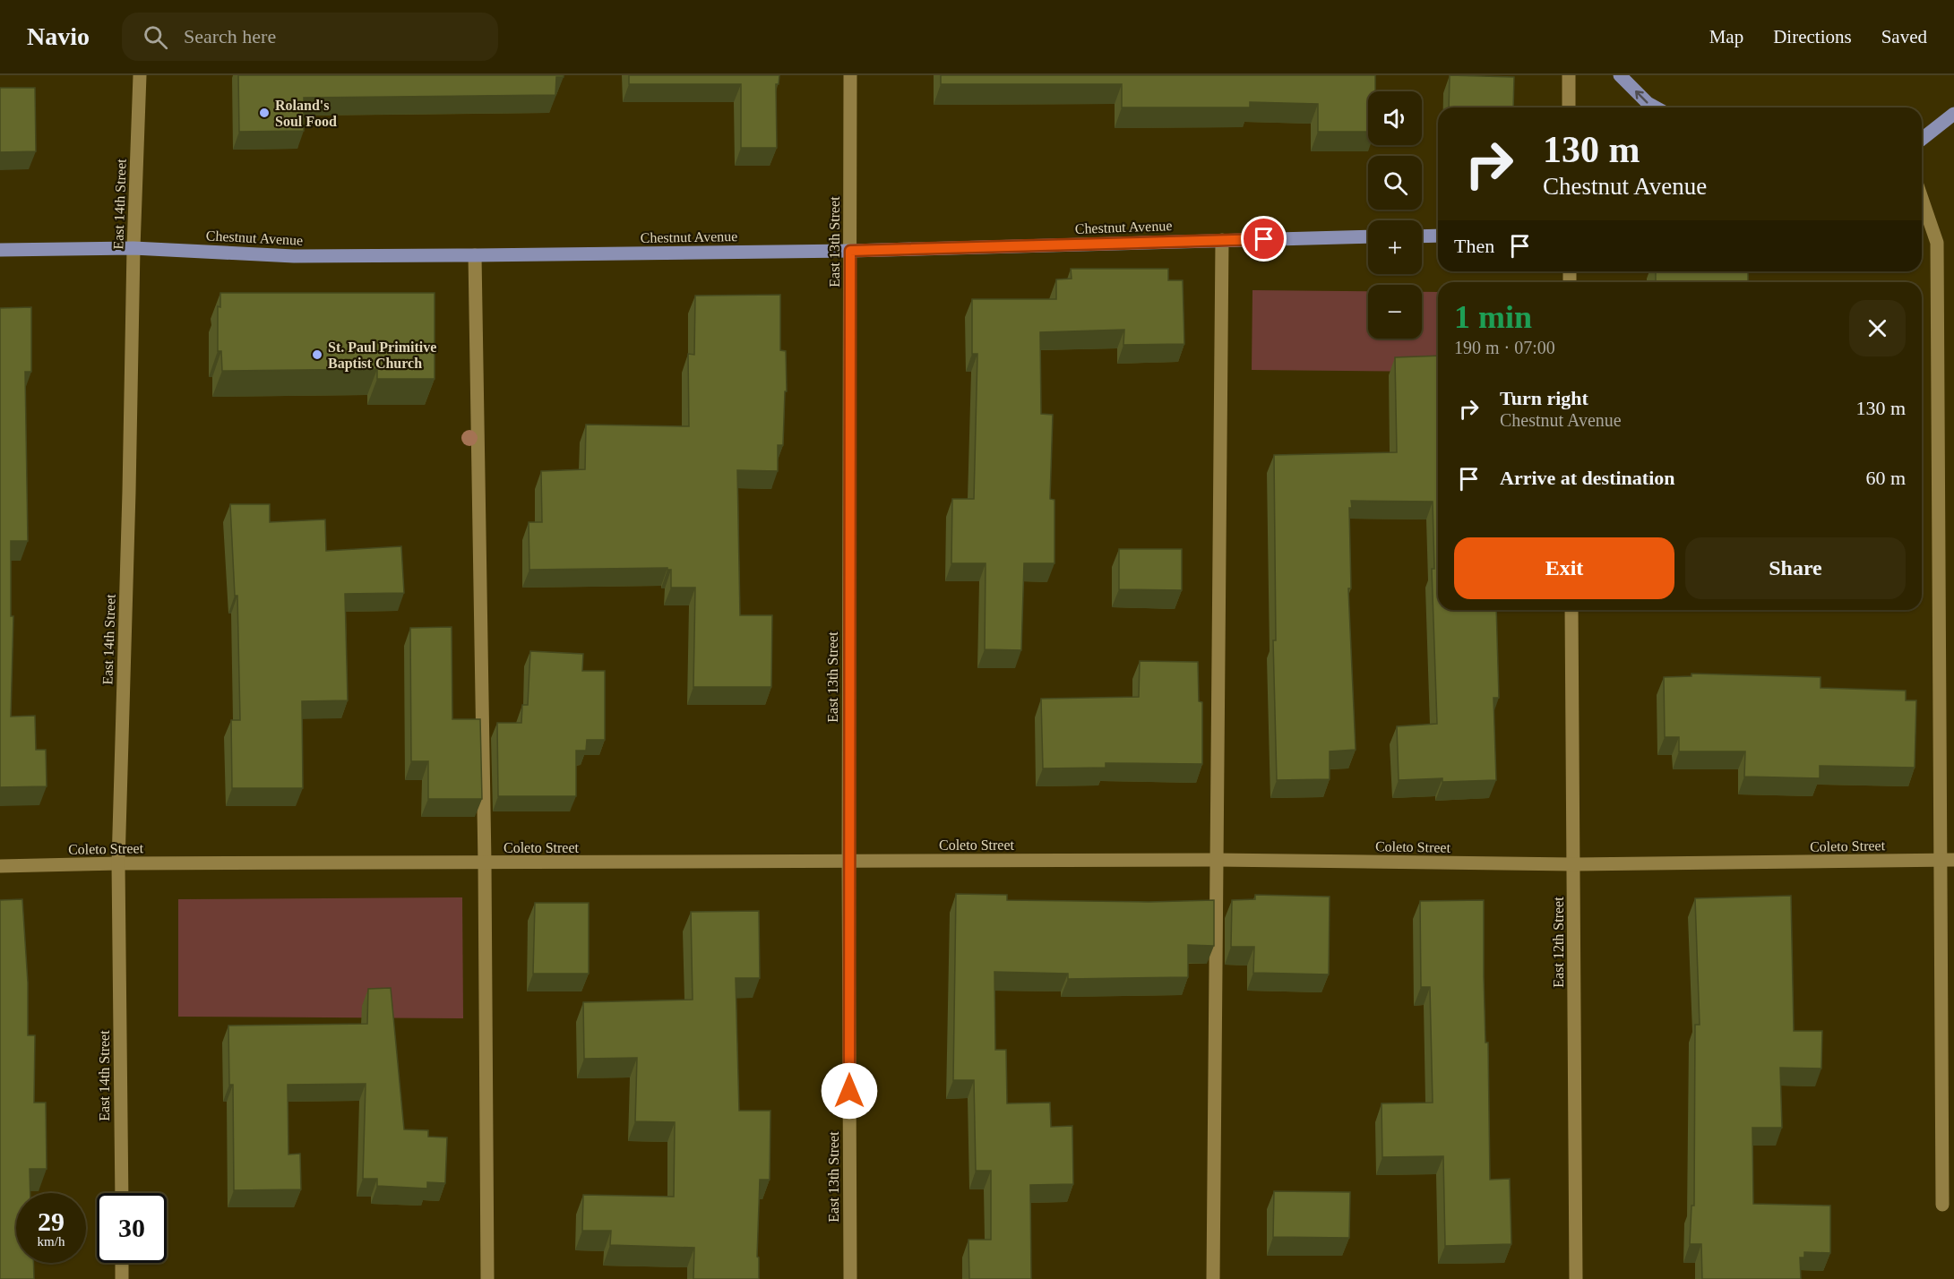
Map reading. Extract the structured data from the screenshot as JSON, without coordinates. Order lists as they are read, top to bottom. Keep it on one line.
{"streets":{"main road":["Chestnut Avenue"],"street":["East 14th Street","East 13th Street","Coleto Street","East 12th Street"]},"crossings":[["East 14th Street","Chestnut Avenue"],["East 14th Street","Coleto Street"],["Chestnut Avenue","East 13th Street"],["East 13th Street","Coleto Street"],["Coleto Street","East 12th Street"]],"places":["Roland's Soul Food","St. Paul Primitive Baptist Church"],"page":{"header":"Navio","search":"Search here","nav":["Map","Directions","Saved"],"map_buttons":["+","−"],"turn":["130 m","Chestnut Avenue"],"then":"Then","heading":["1 min","190 m · 07:00"],"list":[{"name":"Turn right","note":"Chestnut Avenue","value":"130 m"},{"name":"Arrive at destination","value":"60 m"}],"buttons":["Exit","Share"],"speed":"29 km/h","limit":"30"}}
